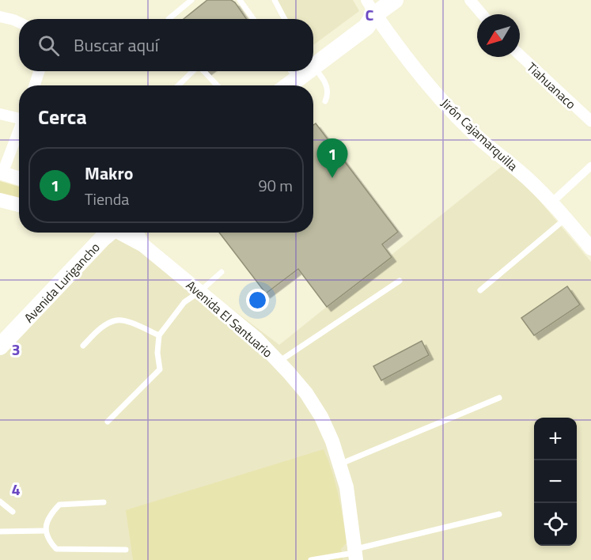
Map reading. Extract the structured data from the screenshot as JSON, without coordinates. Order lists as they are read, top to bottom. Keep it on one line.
{"streets":{"main road":["Avenida Lurigancho"],"street":["Tiahuanaco","Jirón Cajamarquilla","Avenida El Santuario"]},"north":"bottom left","page":{"search":"Buscar aquí","heading":"Cerca","pins":"1","list":[{"mark":"1","name":"Makro","note":"Tienda","value":"90 m"}],"map_buttons":["+","−"]},"grid":{"columns":["C"],"rows":["3","4"]}}
